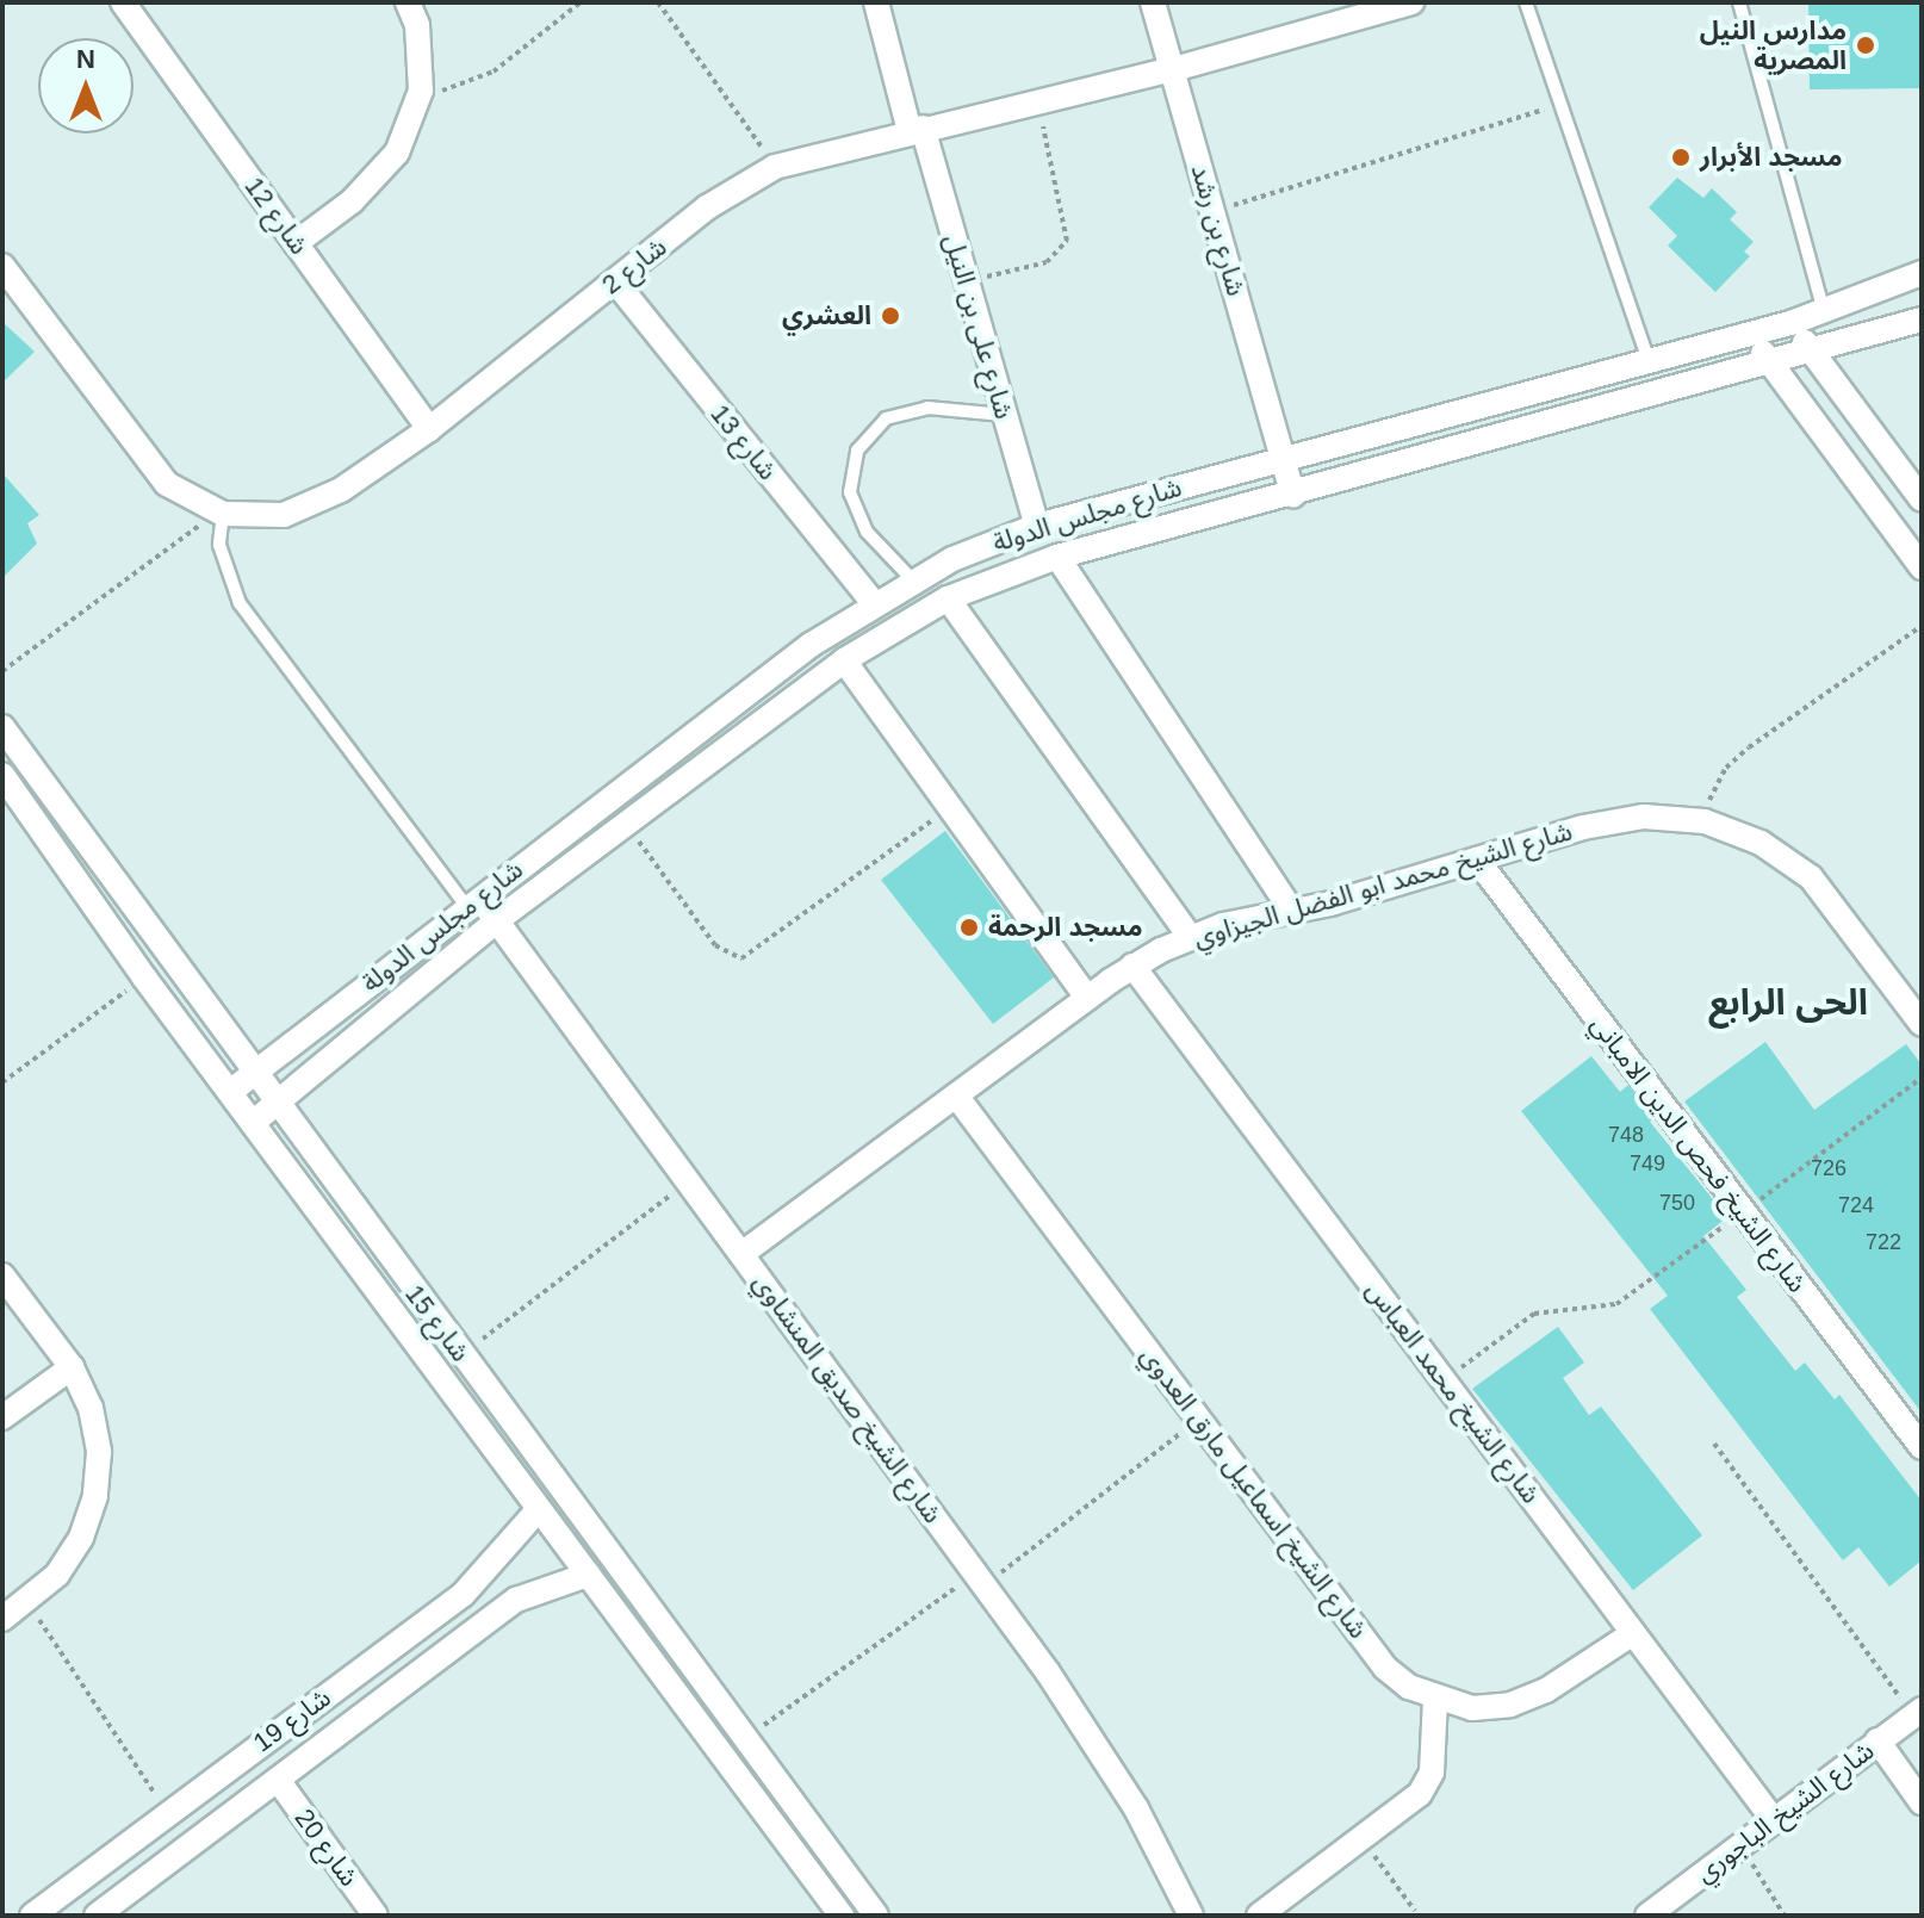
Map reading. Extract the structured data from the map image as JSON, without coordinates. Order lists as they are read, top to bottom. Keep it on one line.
{"streets":{"street":["شارع 12","شارع بن رشد","شارع 2","شارع على بن النيل","شارع 13","شارع مجلس الدولة","شارع الشيخ محمد ابو الفضل الجيزاوي","شارع الشيخ فحص الدين الامباني","شارع 15","شارع الشيخ محمد العباس","شارع الشيخ صديق المنشاوي","شارع الشيخ اسماعيل مارق العدوي","شارع 19","شارع الشيخ الباجوري","شارع 20"]},"crossings":[["شارع 12","شارع 2"],["شارع بن رشد","شارع 2"],["شارع بن رشد","شارع مجلس الدولة"],["شارع 2","شارع على بن النيل"],["شارع 2","شارع 13"],["شارع على بن النيل","شارع مجلس الدولة"],["شارع 13","شارع مجلس الدولة"],["شارع مجلس الدولة","شارع 15"],["شارع مجلس الدولة","شارع الشيخ صديق المنشاوي"],["شارع الشيخ محمد ابو الفضل الجيزاوي","شارع الشيخ فحص الدين الامباني"],["شارع الشيخ محمد ابو الفضل الجيزاوي","شارع الشيخ محمد العباس"],["شارع الشيخ محمد ابو الفضل الجيزاوي","شارع الشيخ صديق المنشاوي"],["شارع الشيخ محمد ابو الفضل الجيزاوي","شارع الشيخ اسماعيل مارق العدوي"],["شارع 15","شارع 19"],["شارع الشيخ محمد العباس","شارع الشيخ اسماعيل مارق العدوي"],["شارع الشيخ محمد العباس","شارع الشيخ الباجوري"],["شارع 19","شارع 20"]],"districts":["الحى الرابع"],"places":["مدارس النيل المصرية","مسجد الأبرار","العشري","مسجد الرحمة"],"house_numbers":["748","749","726","750","724","722"],"north":"top"}
